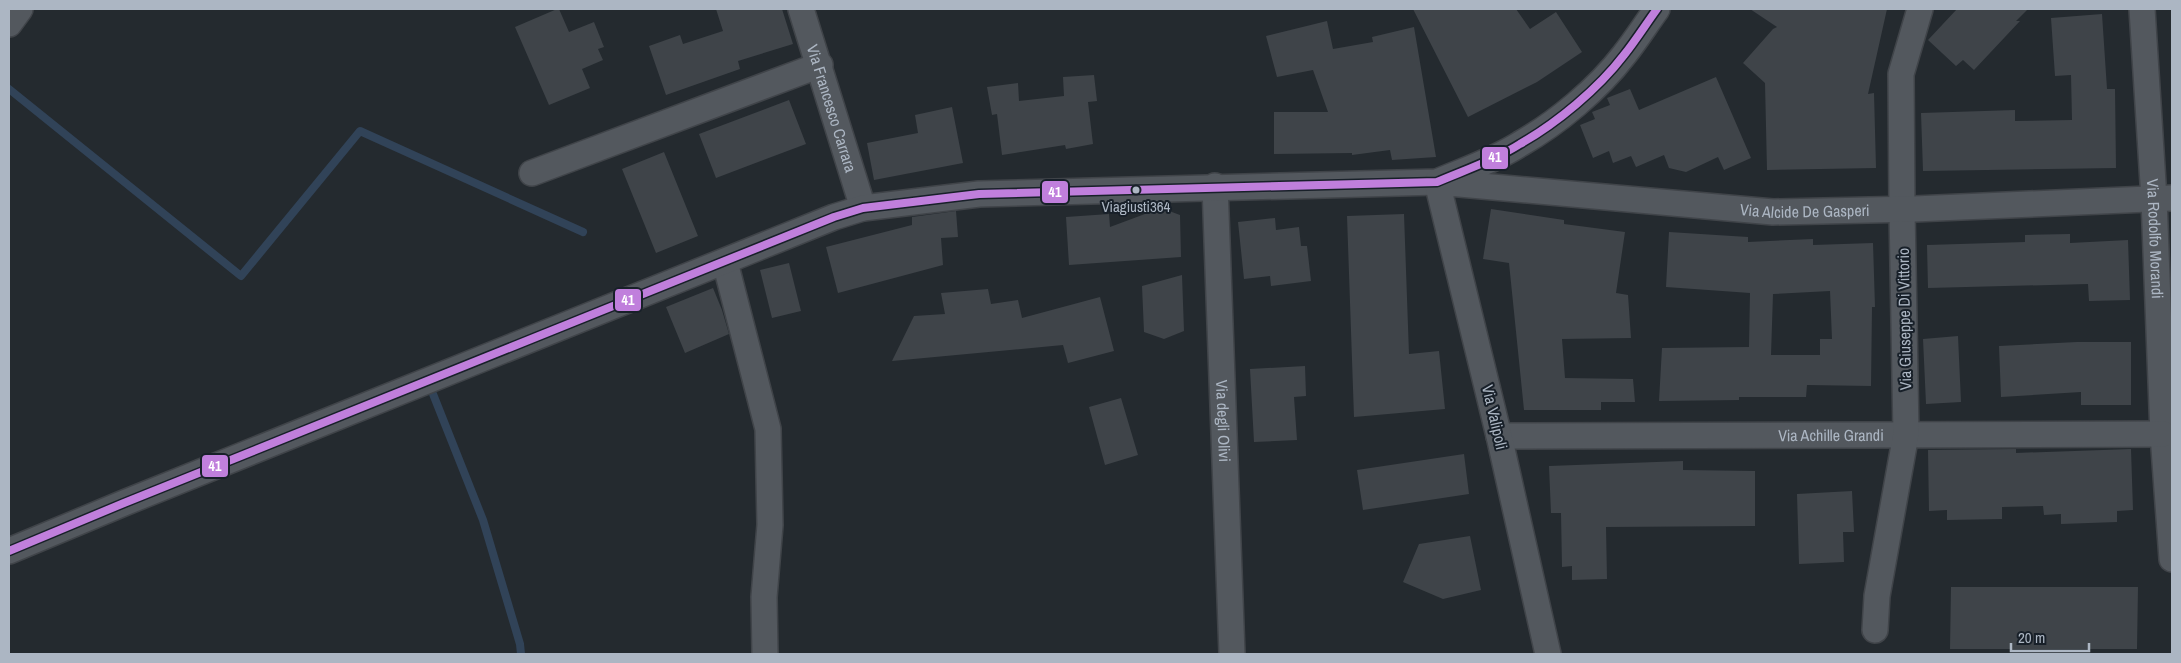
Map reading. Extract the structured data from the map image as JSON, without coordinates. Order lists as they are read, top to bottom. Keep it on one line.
{"streets":{"street":["Via Francesco Carrara","Via Alcide De Gasperi","Via Rodolfo Morandi","Via Giuseppe Di Vittorio","Via Valipoli","Via degli Olivi","Via Achille Grandi"]},"crossings":[["Via Francesco Carrara","Via Alcide De Gasperi"],["Via Alcide De Gasperi","Via Rodolfo Morandi"],["Via Alcide De Gasperi","Via Giuseppe Di Vittorio"],["Via Alcide De Gasperi","Via Valipoli"],["Via Alcide De Gasperi","Via degli Olivi"],["Via Rodolfo Morandi","Via Achille Grandi"],["Via Giuseppe Di Vittorio","Via Achille Grandi"],["Via Valipoli","Via Achille Grandi"]],"places":["Viagiusti364"],"lines":["transit line 41"],"scale_bar":"20 m"}
